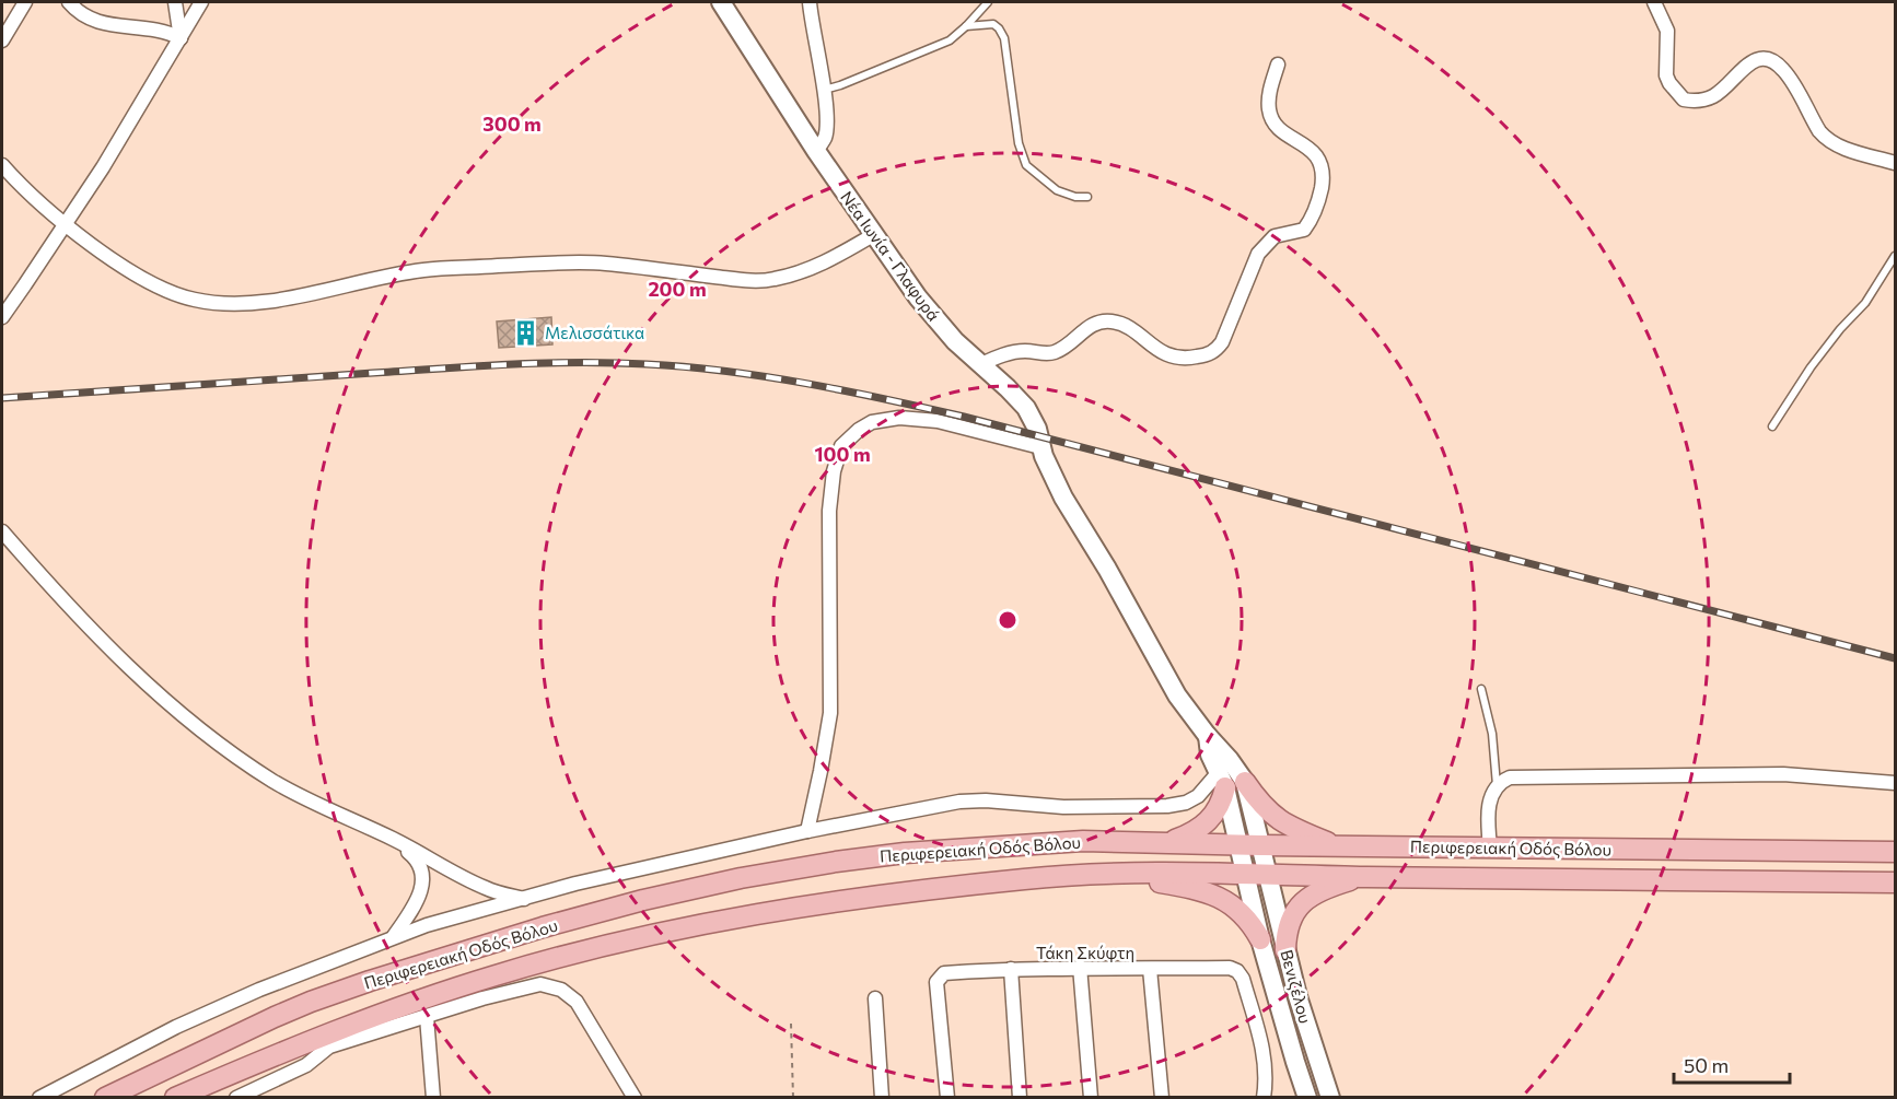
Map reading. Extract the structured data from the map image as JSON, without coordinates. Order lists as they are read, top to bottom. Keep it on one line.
{"streets":{"main road":["Νέα Ιωνία - Γλαφυρά","Περιφερειακή Οδός Βόλου","Βενιζέλου"],"street":["Τάκη Σκύφτη"]},"crossings":[["Νέα Ιωνία - Γλαφυρά","Περιφερειακή Οδός Βόλου"],["Νέα Ιωνία - Γλαφυρά","Βενιζέλου"],["Περιφερειακή Οδός Βόλου","Βενιζέλου"]],"places":{"building":["Μελισσάτικα"]},"scale_bar":"50 m","rings":["300 m","200 m","100 m"]}
